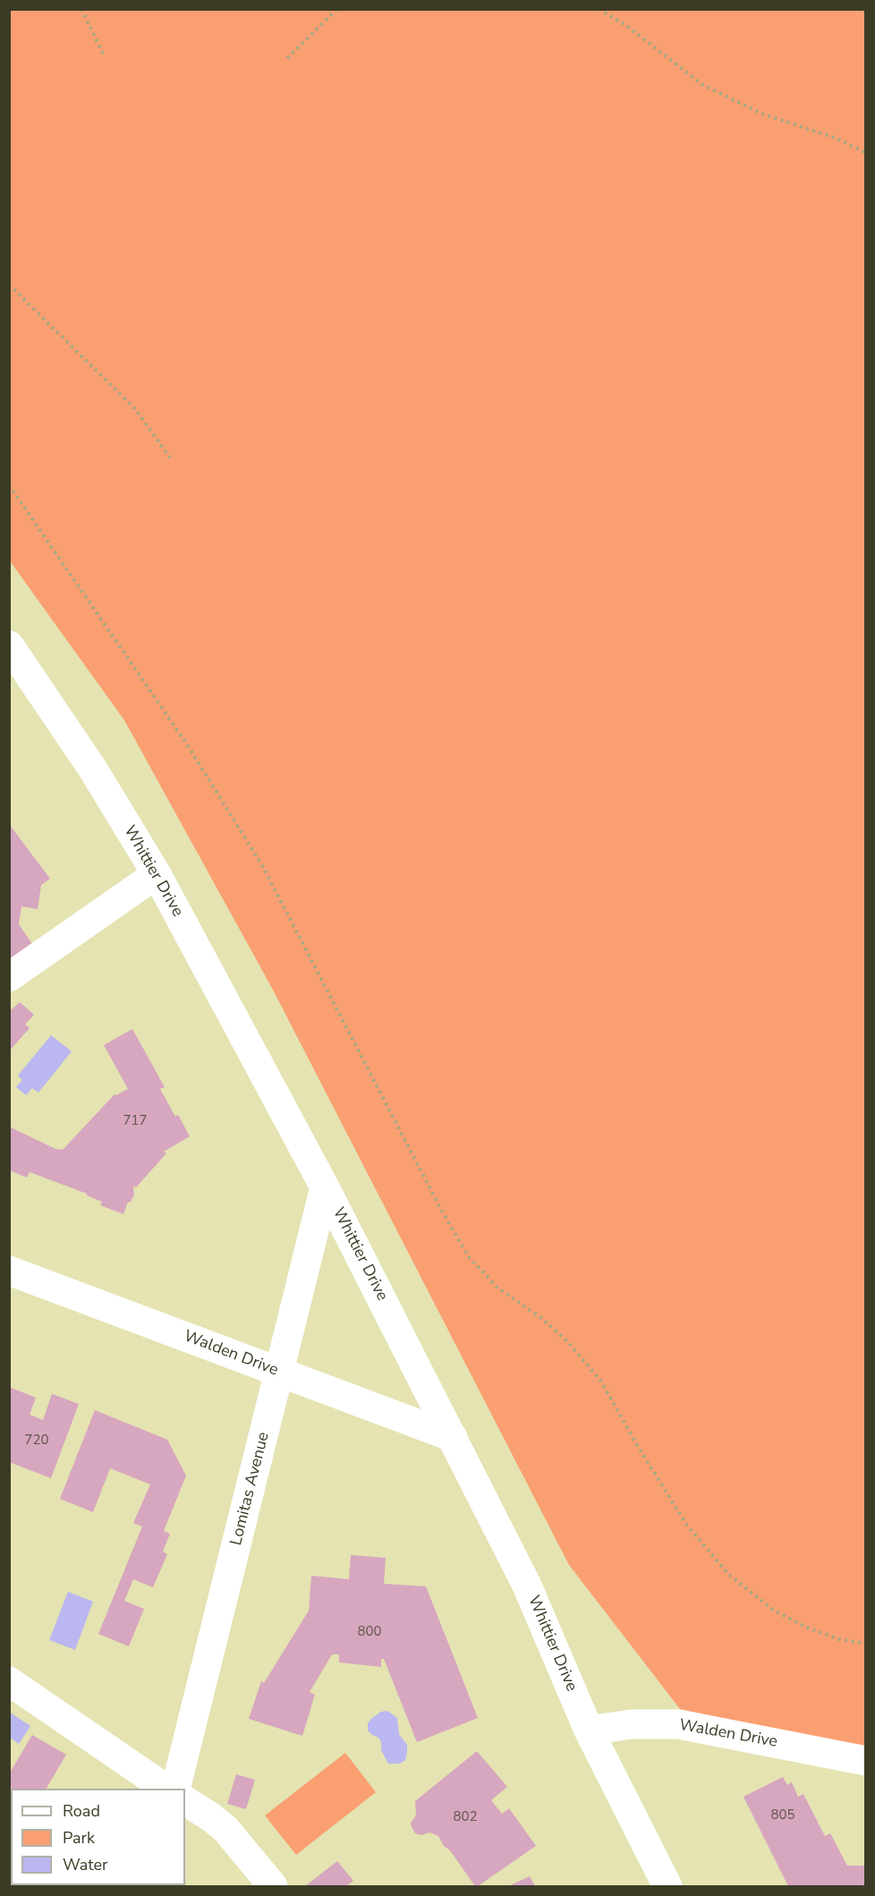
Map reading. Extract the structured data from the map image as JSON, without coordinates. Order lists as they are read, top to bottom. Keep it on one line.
{"streets":{"street":["Whittier Drive","Walden Drive","Lomitas Avenue"]},"crossings":[["Whittier Drive","Walden Drive"],["Whittier Drive","Lomitas Avenue"],["Walden Drive","Lomitas Avenue"]],"house_numbers":["717","720","800","805","802"],"legend":["Road","Park","Water"]}
